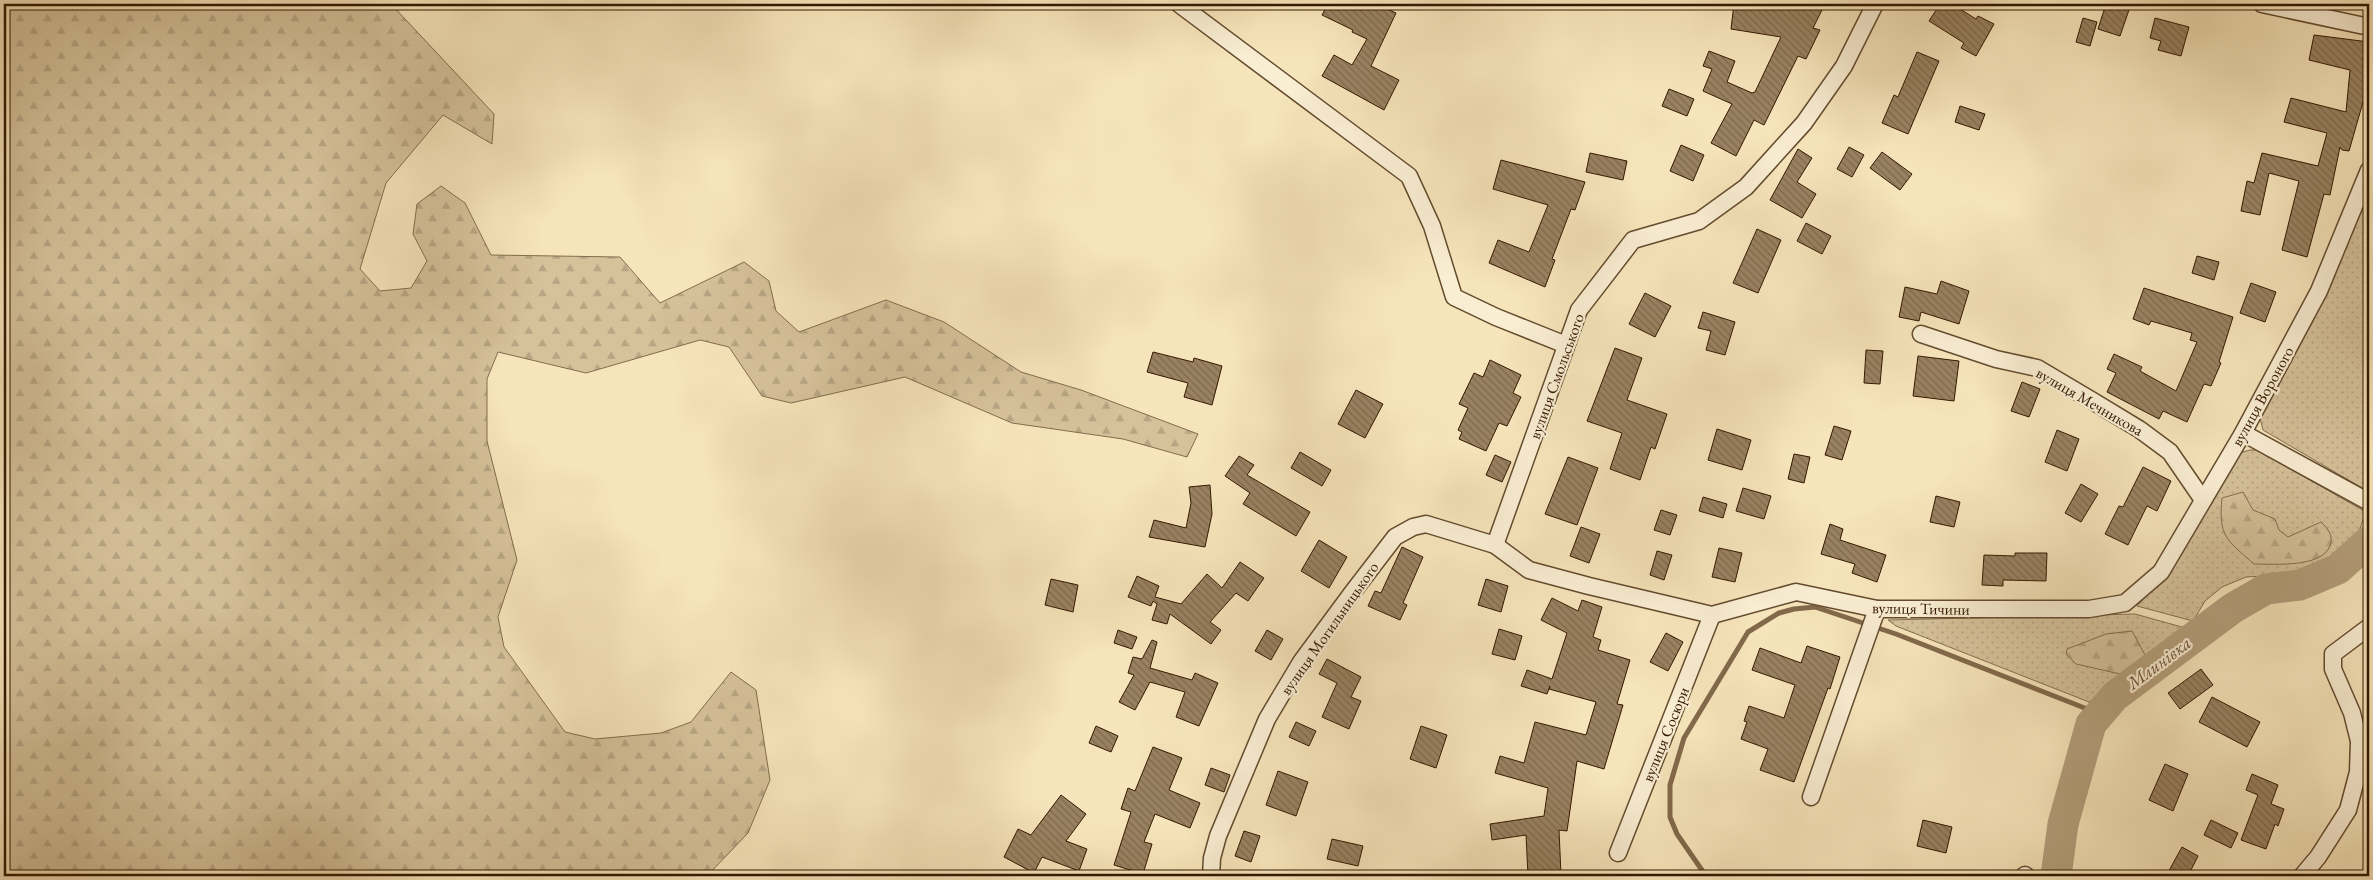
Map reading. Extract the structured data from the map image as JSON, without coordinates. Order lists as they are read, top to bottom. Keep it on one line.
{"streets":{"street":["вулиця Смольського","вулиця Вороного","вулиця Мечникова","вулиця Тичини","вулиця Могильницького","вулиця Сосюри"]},"crossings":[["вулиця Смольського","вулиця Тичини"],["вулиця Смольського","вулиця Могильницького"],["вулиця Вороного","вулиця Мечникова"],["вулиця Вороного","вулиця Тичини"],["вулиця Тичини","вулиця Могильницького"],["вулиця Тичини","вулиця Сосюри"]],"water":["Млинівка"]}
